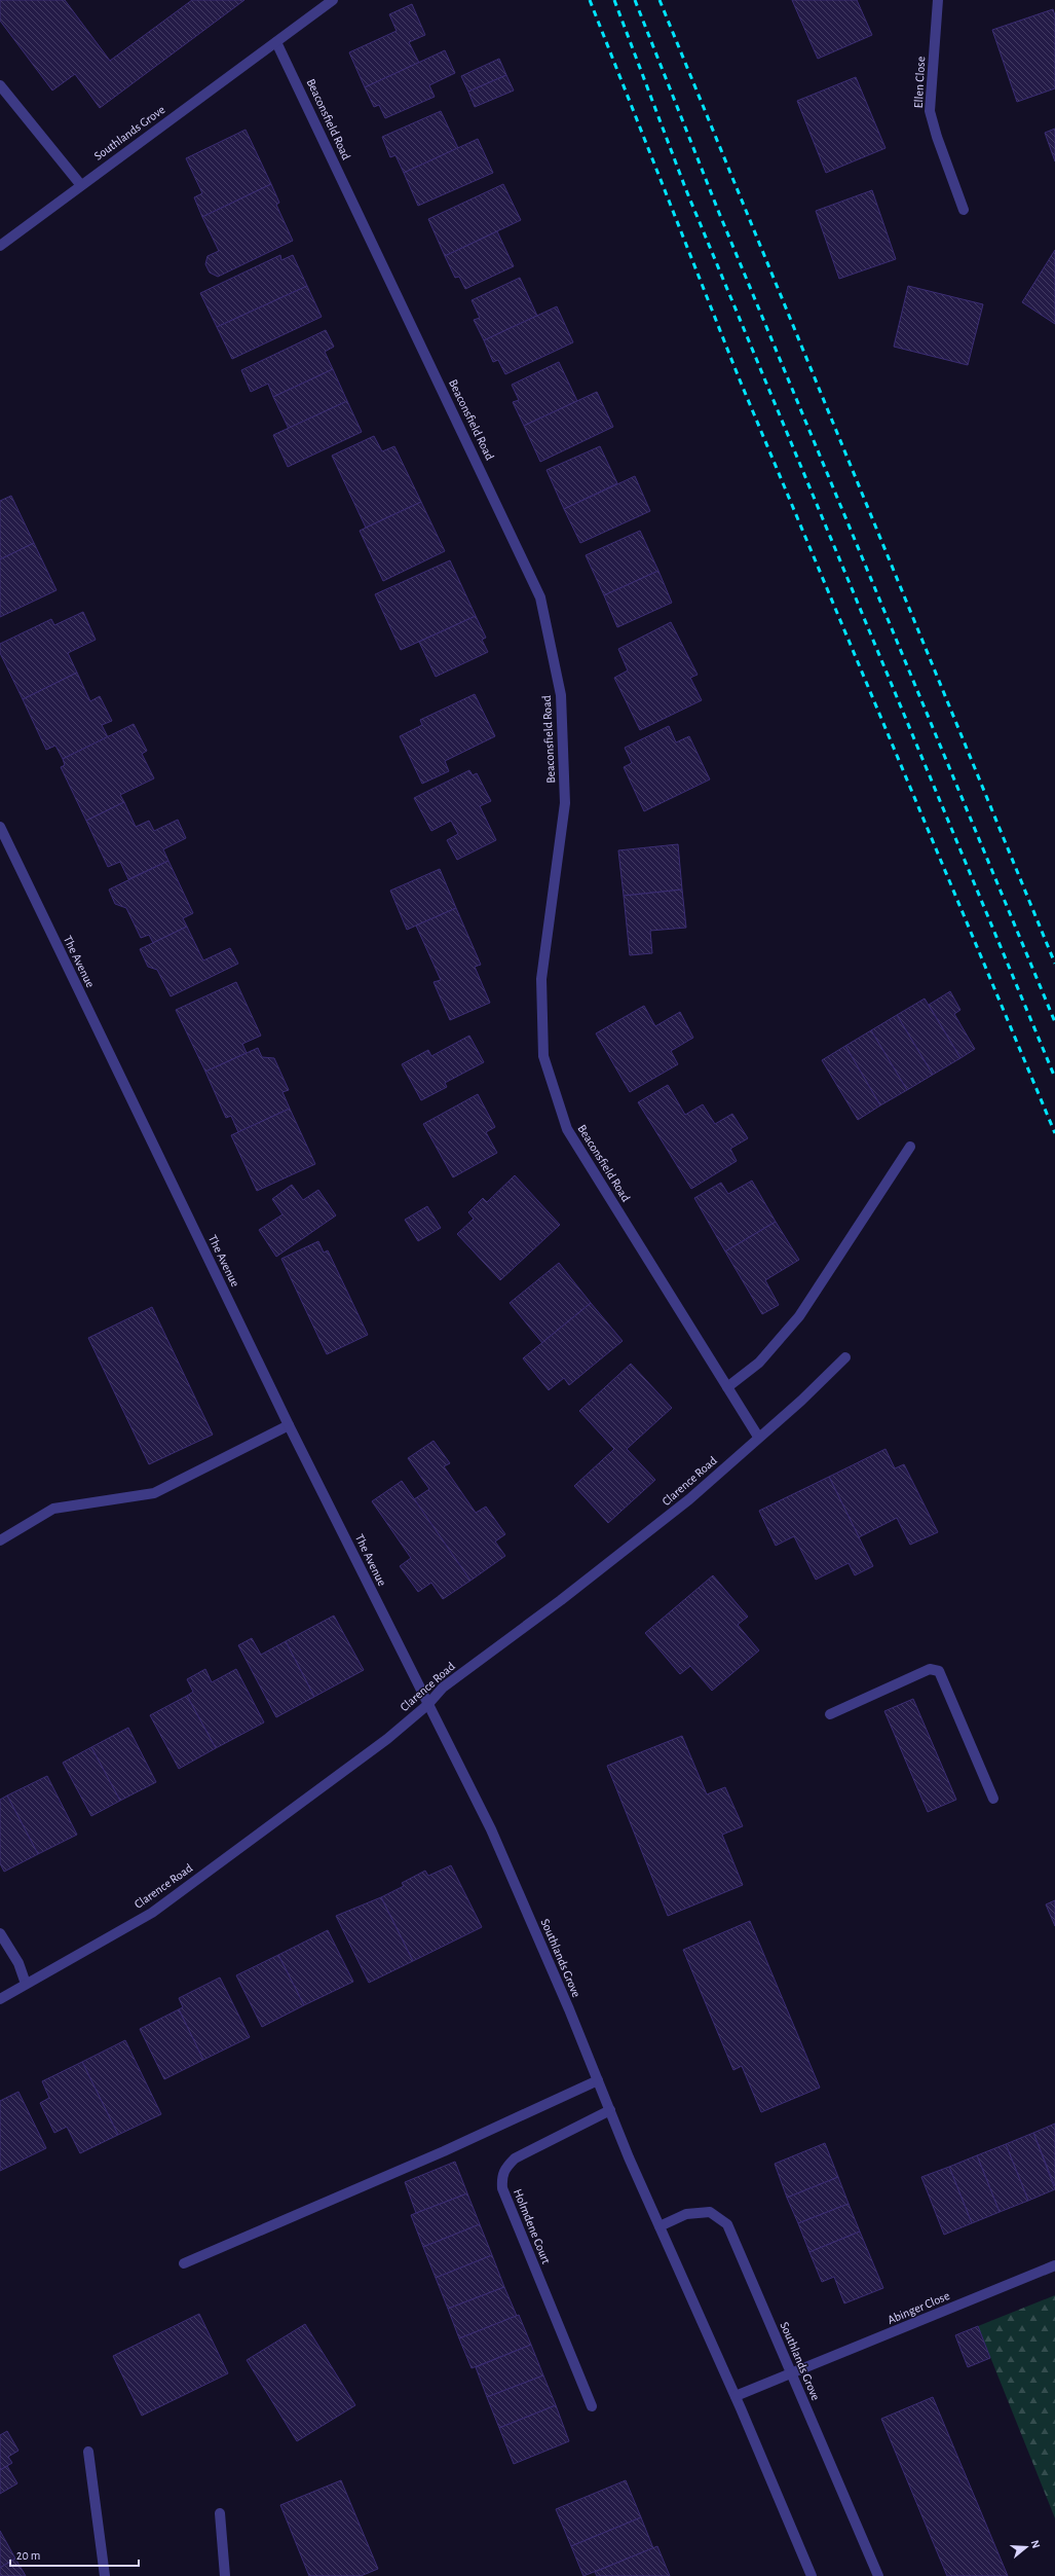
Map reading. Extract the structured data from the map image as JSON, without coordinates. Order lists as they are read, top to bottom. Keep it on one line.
{"streets":{"street":["Ellen Close","Beaconsfield Road","Southlands Grove","The Avenue","Clarence Road","Holmdene Court","Abinger Close"]},"crossings":[["Beaconsfield Road","Southlands Grove"],["Beaconsfield Road","Clarence Road"],["Southlands Grove","The Avenue"],["Southlands Grove","Clarence Road"],["Southlands Grove","Holmdene Court"],["Southlands Grove","Abinger Close"],["The Avenue","Clarence Road"]],"scale_bar":"20 m","north":"right"}
